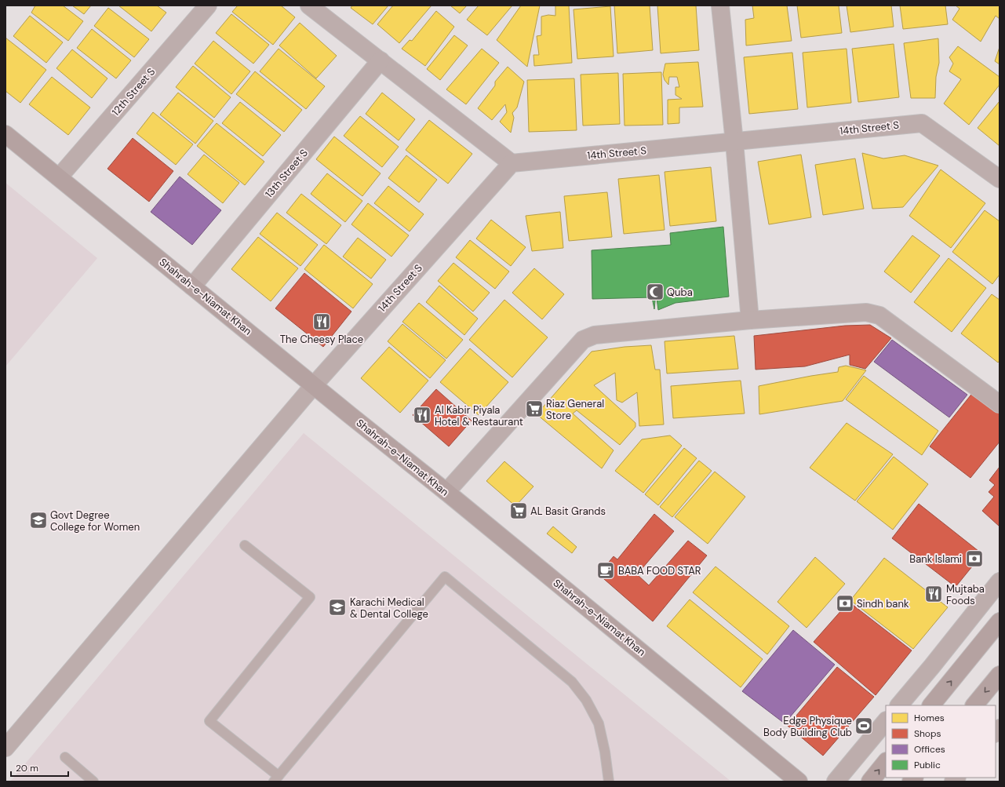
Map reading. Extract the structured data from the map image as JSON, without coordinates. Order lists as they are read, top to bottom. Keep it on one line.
{"streets":{"main road":["Shahrah-e-Niamat Khan"],"street":["12th Street S","14th Street S","13th Street S"]},"crossings":[["12th Street S","Shahrah-e-Niamat Khan"],["14th Street S","Shahrah-e-Niamat Khan"],["13th Street S","Shahrah-e-Niamat Khan"]],"places":{"mosque":["Quba"],"restaurant":["The Cheesy Place","Al Kabir Piyala Hotel & Restaurant","Mujtaba Foods"],"supermarket":["Riaz General Store","AL Basit Grands"],"school or university":["Govt Degree College for Women","Karachi Medical & Dental College"],"bank":["Bank Islami","Sindh bank"],"cafe":["BABA FOOD STAR"],"sports":["Edge Physique Body Building Club"]},"legend":["Homes","Shops","Offices","Public"],"scale_bar":"20 m"}
